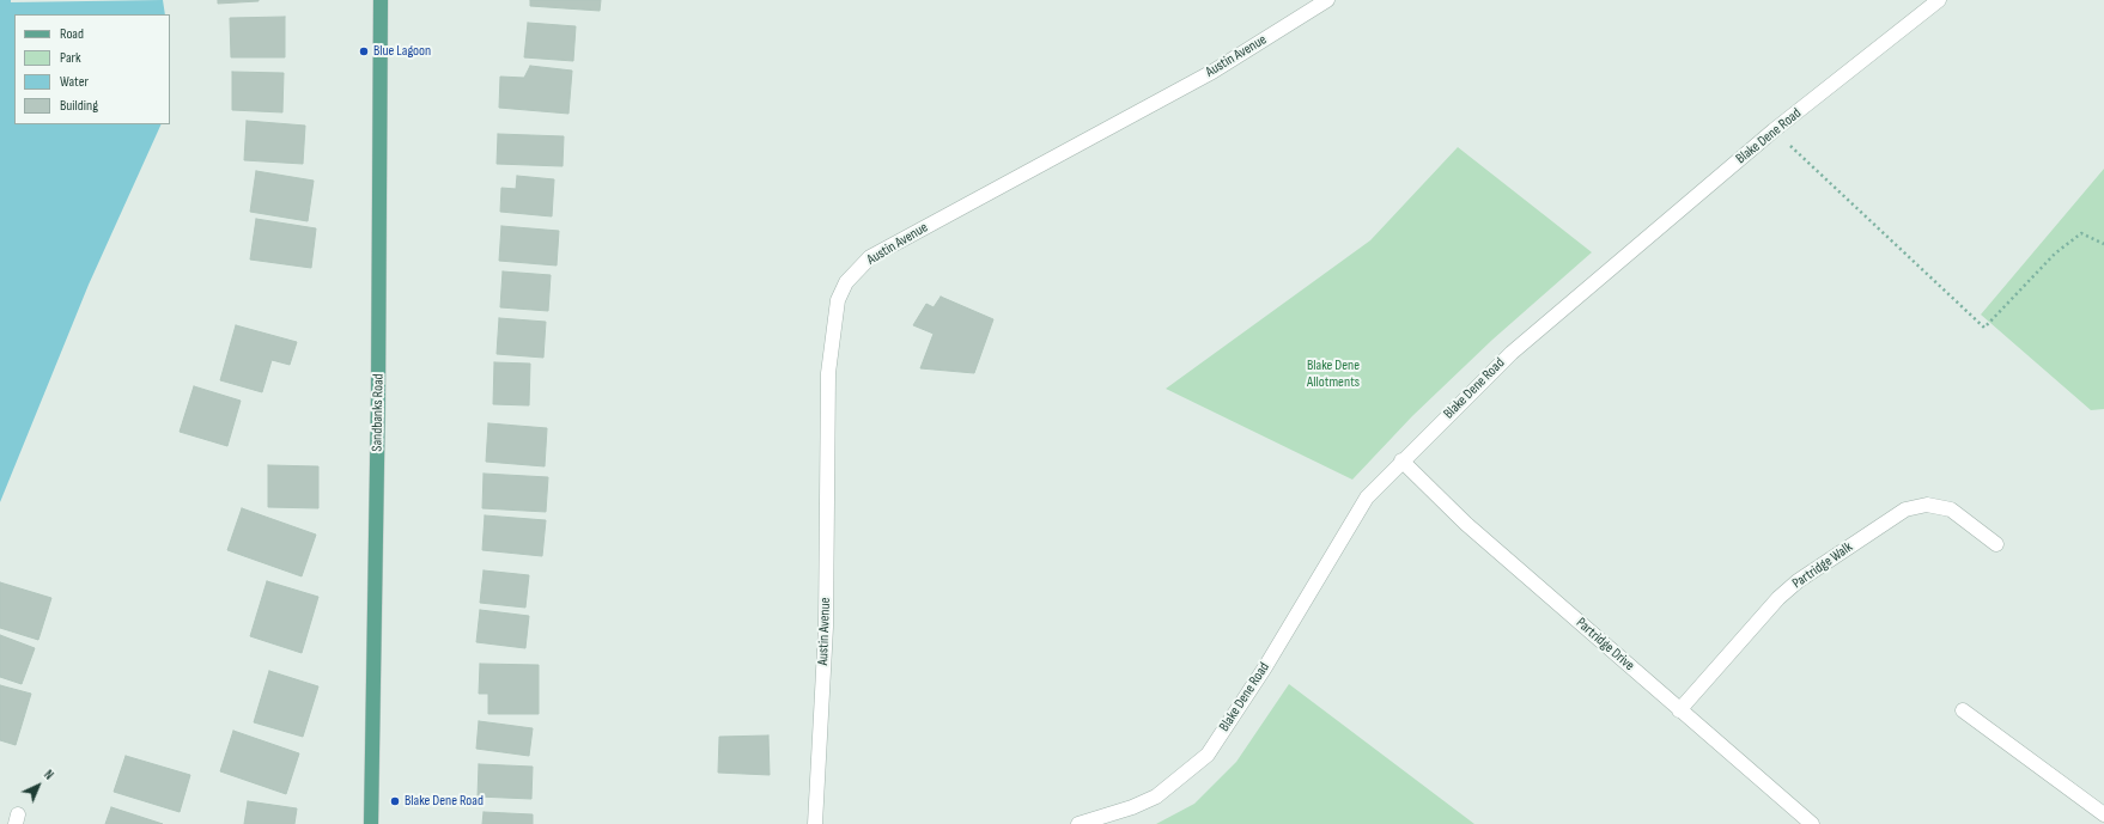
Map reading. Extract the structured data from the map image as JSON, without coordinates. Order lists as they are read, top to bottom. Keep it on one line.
{"streets":{"main road":["Sandbanks Road"],"street":["Austin Avenue","Blake Dene Road","Partridge Walk","Partridge Drive"]},"crossings":[["Blake Dene Road","Partridge Drive"],["Partridge Walk","Partridge Drive"]],"parks":["Blake Dene Allotments"],"places":["Blue Lagoon","Blake Dene Road"],"legend":["Road","Park","Water","Building"],"north":"top right"}
